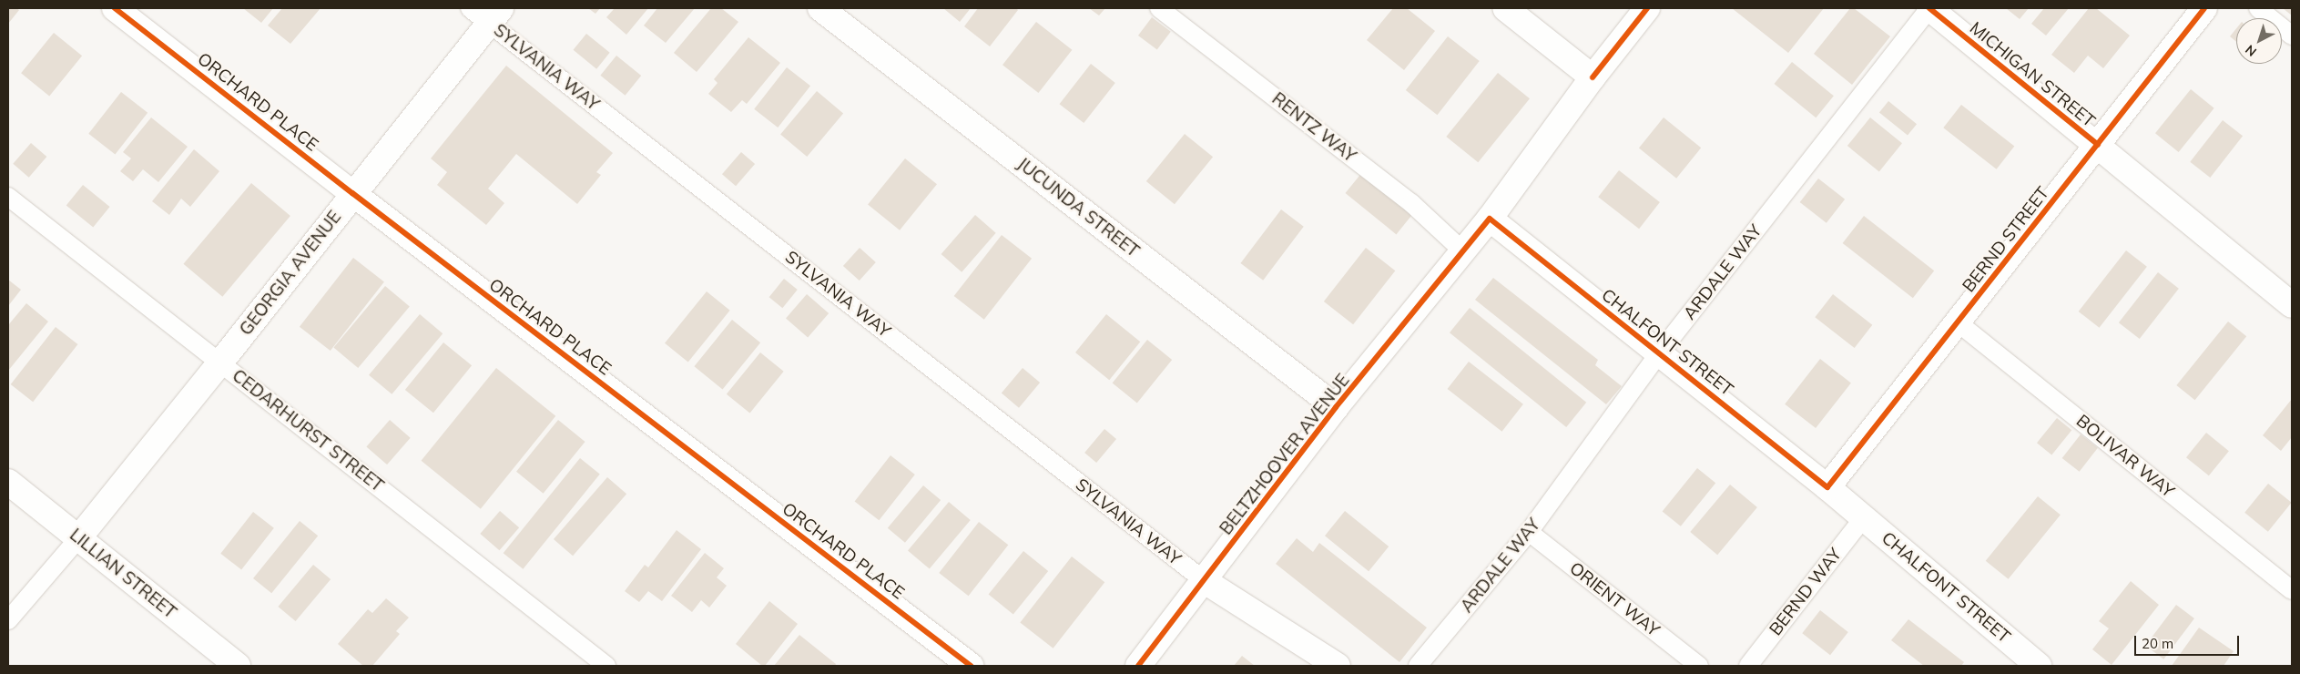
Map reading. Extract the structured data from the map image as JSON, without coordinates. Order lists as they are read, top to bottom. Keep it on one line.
{"streets":{"street":["MICHIGAN STREET","ORCHARD PLACE","JUCUNDA STREET","BERND STREET","GEORGIA AVENUE","CHALFONT STREET","BELTZHOOVER AVENUE","LILLIAN STREET"],"lane":["SYLVANIA WAY","RENTZ WAY","ARDALE WAY","CEDARHURST STREET","BOLIVAR WAY","BERND WAY","ORIENT WAY"]},"crossings":[["SYLVANIA WAY","GEORGIA AVENUE"],["SYLVANIA WAY","BELTZHOOVER AVENUE"],["MICHIGAN STREET","BERND STREET"],["MICHIGAN STREET","ARDALE WAY"],["ORCHARD PLACE","GEORGIA AVENUE"],["RENTZ WAY","BELTZHOOVER AVENUE"],["JUCUNDA STREET","BELTZHOOVER AVENUE"],["BERND STREET","CHALFONT STREET"],["BERND STREET","BOLIVAR WAY"],["ARDALE WAY","CHALFONT STREET"],["ARDALE WAY","ORIENT WAY"],["GEORGIA AVENUE","CEDARHURST STREET"],["GEORGIA AVENUE","LILLIAN STREET"],["CHALFONT STREET","BELTZHOOVER AVENUE"],["CHALFONT STREET","BERND WAY"]],"scale_bar":"20 m","north":"bottom left"}
